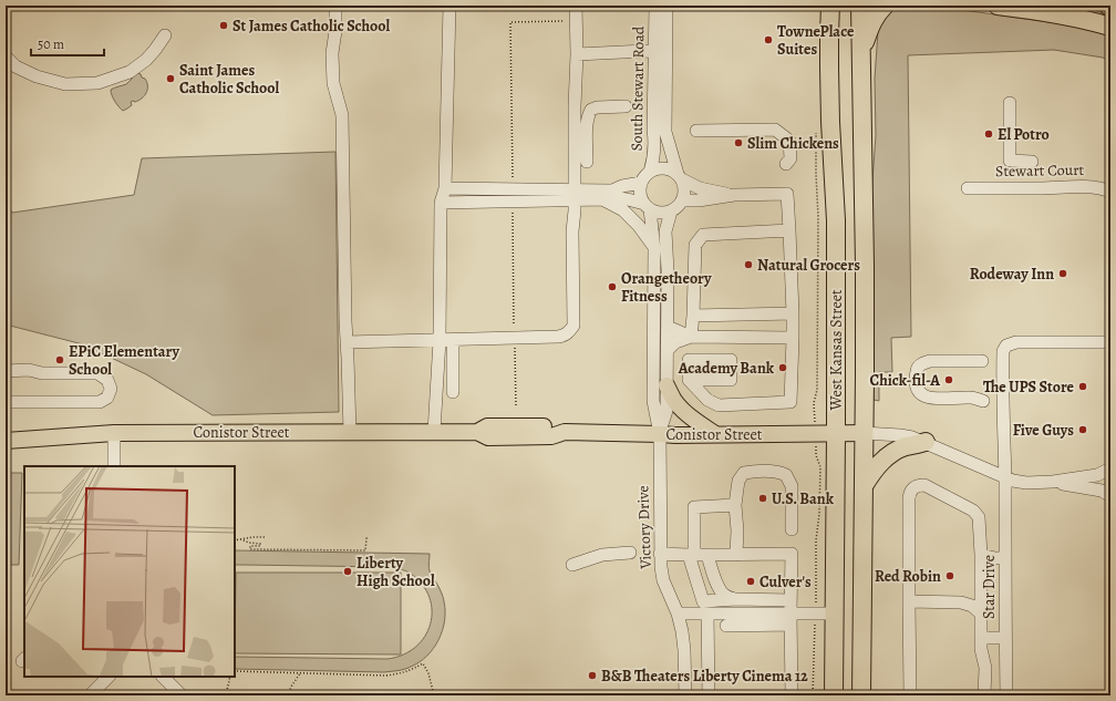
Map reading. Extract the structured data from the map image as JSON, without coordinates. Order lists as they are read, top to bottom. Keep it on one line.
{"streets":{"highway":["West Kansas Street"],"main road":["Conistor Street"],"street":["South Stewart Road","Stewart Court","Victory Drive","Star Drive"]},"crossings":[["West Kansas Street","Conistor Street"],["Conistor Street","Victory Drive"]],"places":["St James Catholic School","TownePlace Suites","Saint James Catholic School","El Potro","Slim Chickens","Natural Grocers","Rodeway Inn","Orangetheory Fitness","EPiC Elementary School","Academy Bank","Chick-fil-A","The UPS Store","Five Guys","U.S. Bank","Liberty High School","Red Robin","Culver's","B&B Theaters Liberty Cinema 12"],"scale_bar":"50 m"}
